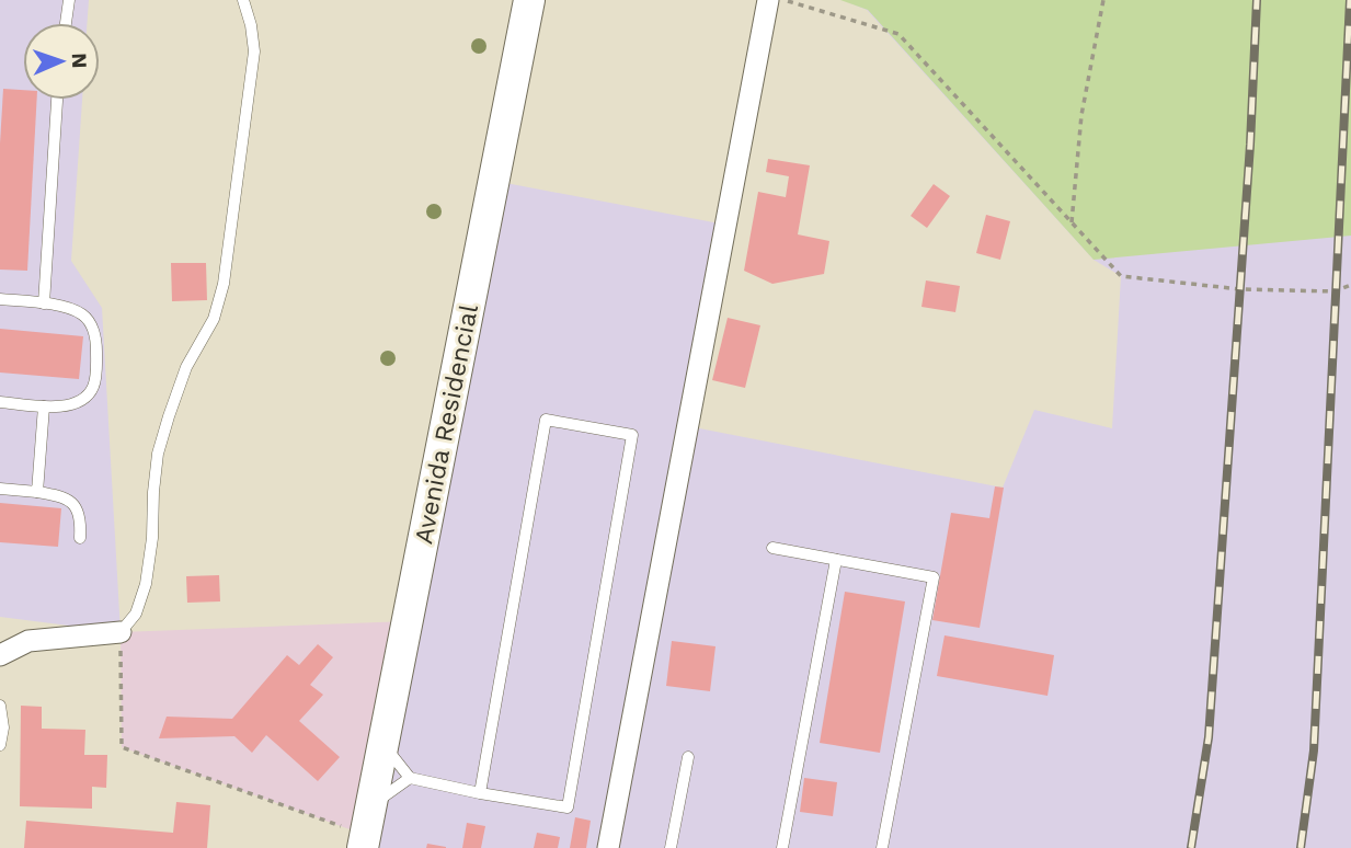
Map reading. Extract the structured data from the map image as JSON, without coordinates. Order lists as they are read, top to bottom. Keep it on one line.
{"streets":{"main road":["Avenida Residencial"]},"north":"right"}
